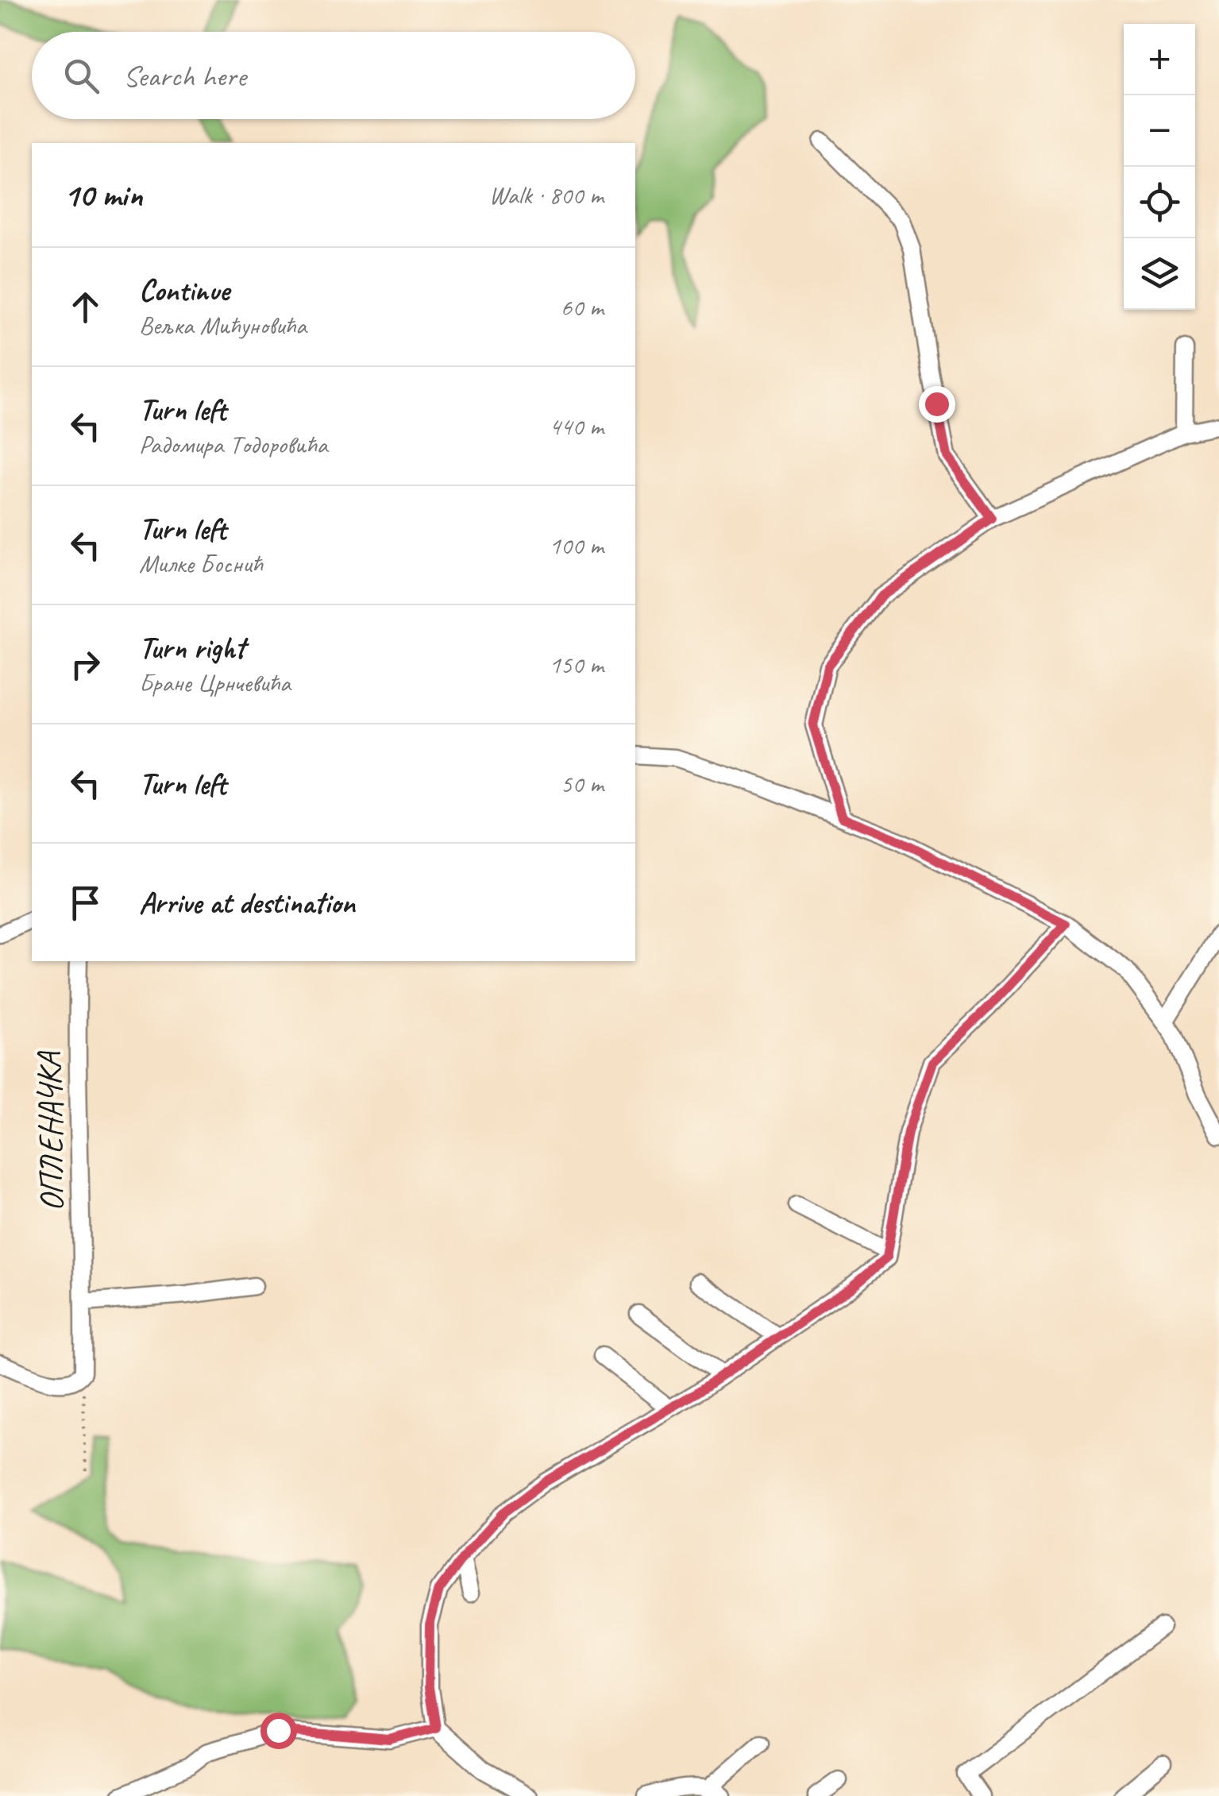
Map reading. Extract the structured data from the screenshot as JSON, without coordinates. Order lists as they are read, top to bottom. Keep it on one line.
{"streets":{"street":["ОПЛЕНАЧКА"]},"page":{"map_buttons":["+","−"],"search":"Search here","heading":["10 min","Walk · 800 m"],"list":[["Continue","Вељка Мићуновића","60 m"],["Turn left","Радомира Тодоровића","440 m"],["Turn left","Милке Боснић","100 m"],["Turn right","Бране Црнчевића","150 m"],["Turn left","50 m"],"Arrive at destination"]}}
